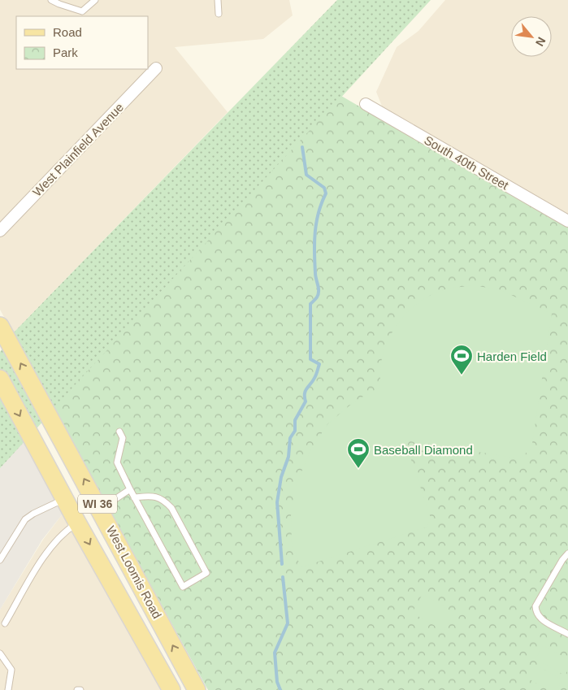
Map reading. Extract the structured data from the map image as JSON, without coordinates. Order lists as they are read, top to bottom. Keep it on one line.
{"streets":{"main road":["WI 36","West Loomis Road"],"street":["West Plainfield Avenue","South 40th Street"]},"places":{"sports":["Harden Field","Baseball Diamond"]},"legend":["Road","Park"],"north":"bottom right"}
